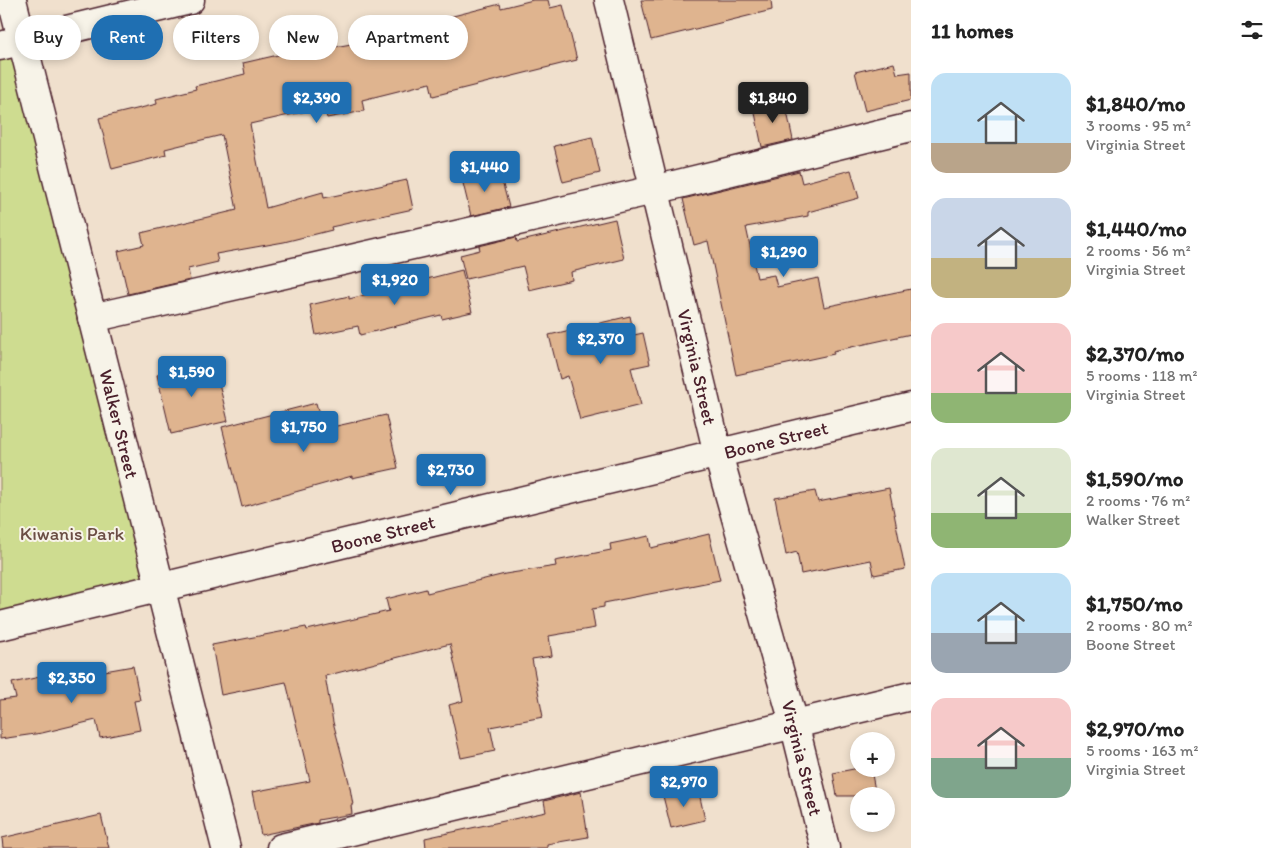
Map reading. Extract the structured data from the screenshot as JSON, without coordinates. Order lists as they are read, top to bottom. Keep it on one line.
{"streets":{"street":["Virginia Street","Walker Street","Boone Street"]},"crossings":[["Virginia Street","Boone Street"],["Walker Street","Boone Street"]],"parks":["Kiwanis Park"],"page":{"heading":"11 homes","chip":["Buy","Rent","Filters","New","Apartment"],"list":[{"name":"$1,840/mo","note":"3 rooms · 95 m² · Virginia Street"},{"name":"$1,440/mo","note":"2 rooms · 56 m² · Virginia Street"},{"name":"$2,370/mo","note":"5 rooms · 118 m² · Virginia Street"},{"name":"$1,590/mo","note":"2 rooms · 76 m² · Walker Street"},{"name":"$1,750/mo","note":"2 rooms · 80 m² · Boone Street"},{"name":"$2,970/mo","note":"5 rooms · 163 m² · Virginia Street"}],"price":["$2,390","$1,840","$1,440","$1,290","$1,920","$2,370","$1,590","$1,750","$2,730","$2,350","$2,970"],"map_buttons":["+","−"]}}
